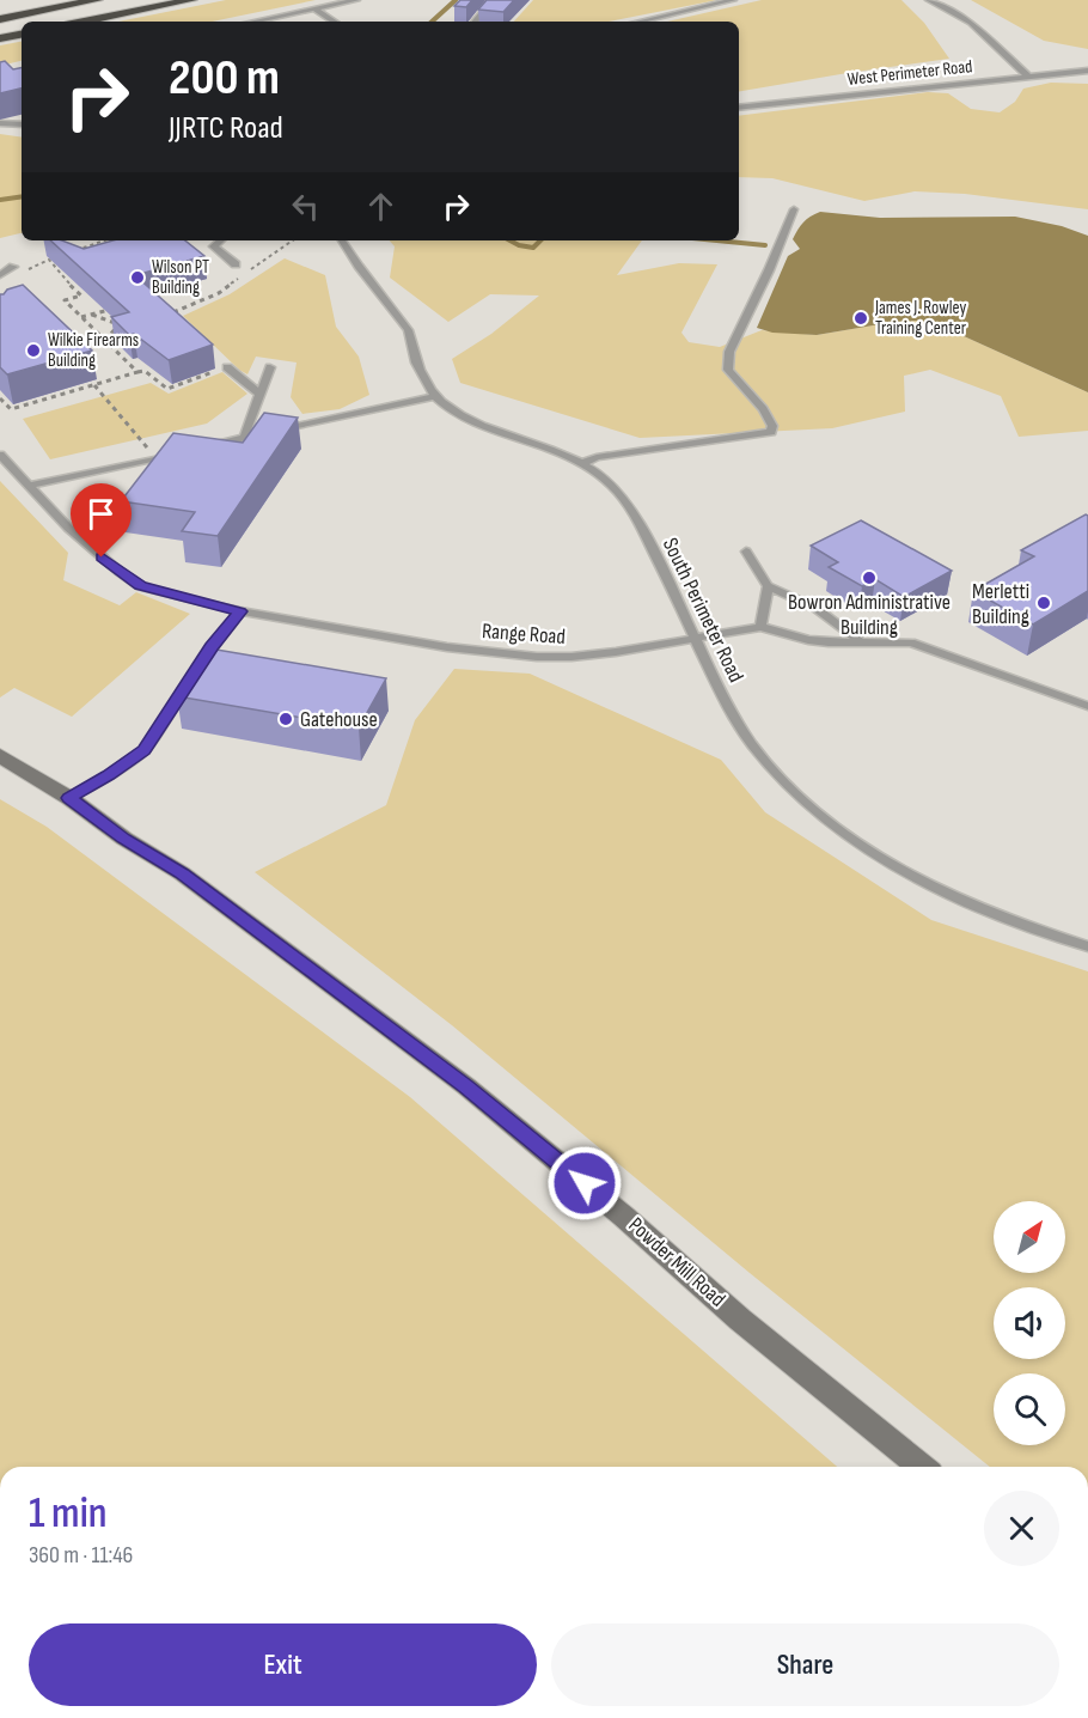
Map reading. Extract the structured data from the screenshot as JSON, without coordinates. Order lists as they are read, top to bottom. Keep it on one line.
{"streets":{"main road":["Powder Mill Road"],"lane":["West Perimeter Road","South Perimeter Road","Range Road"]},"crossings":[["South Perimeter Road","Range Road"]],"places":["Wilson PT Building","James J. Rowley Training Center","Wilkie Firearms Building","Bowron Administrative Building","Merletti Building","Gatehouse"],"north":"top right","page":{"turn":["200 m","JJRTC Road"],"heading":["1 min","360 m · 11:46"],"buttons":["Exit","Share"]}}
